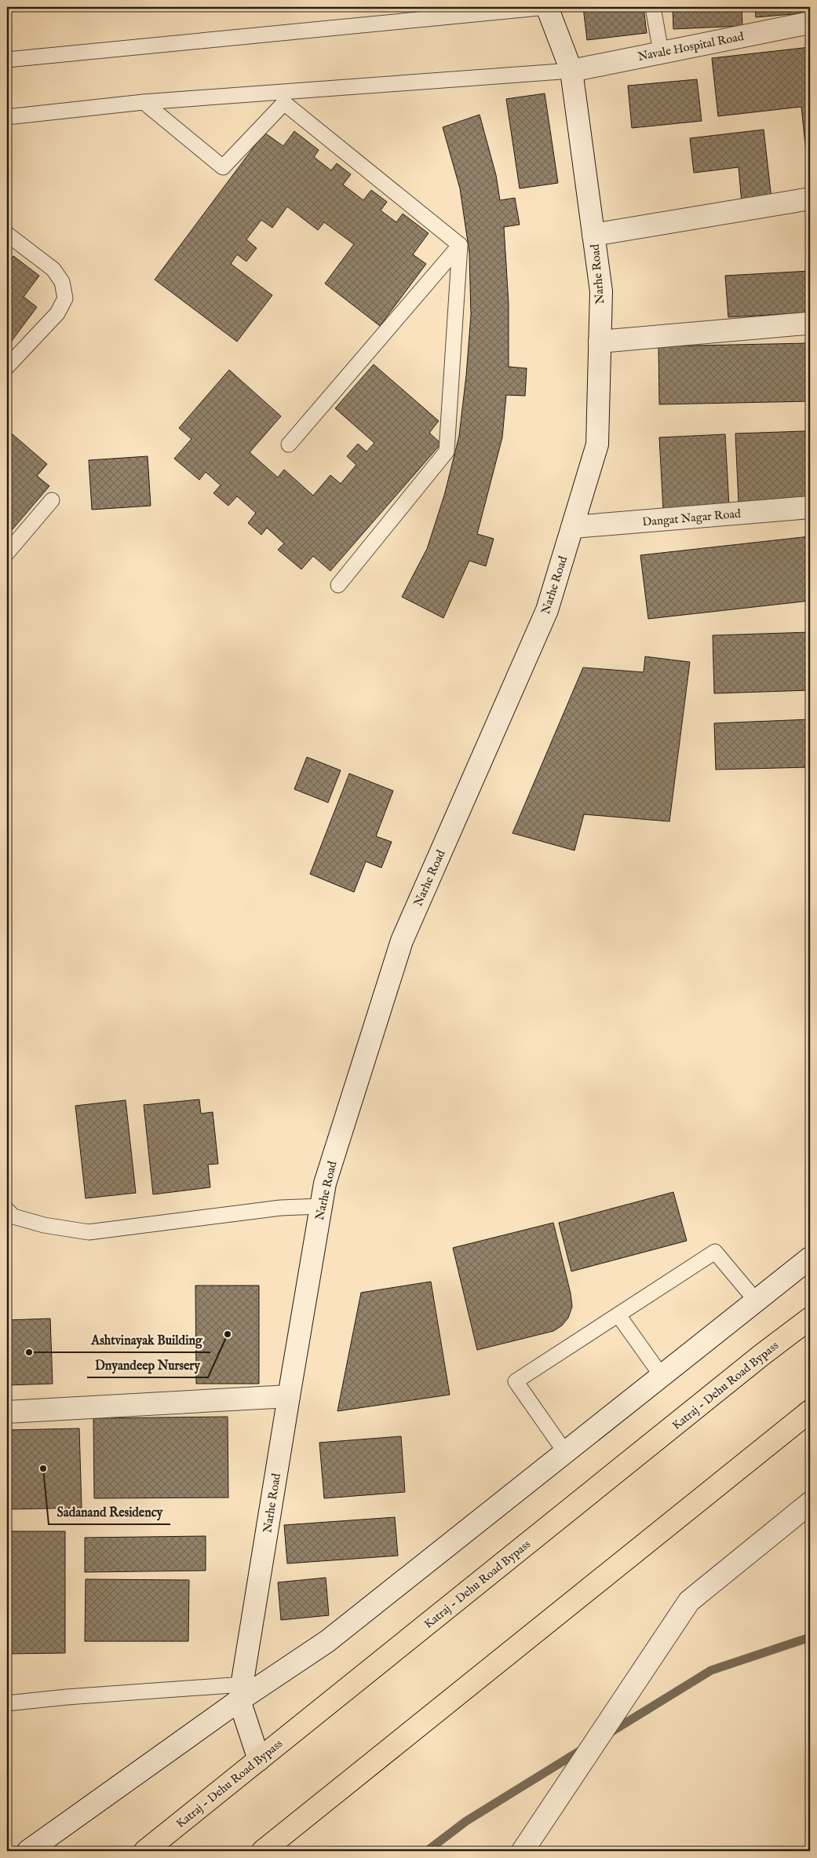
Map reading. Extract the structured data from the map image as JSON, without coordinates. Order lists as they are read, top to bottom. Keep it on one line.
{"streets":{"highway":["Katraj - Dehu Road Bypass"],"street":["Navale Hospital Road","Narhe Road","Dangat Nagar Road"]},"crossings":[["Navale Hospital Road","Narhe Road"],["Narhe Road","Dangat Nagar Road"],["Narhe Road","Katraj - Dehu Road Bypass"]],"places":["Dnyandeep Nursery","Ashtvinayak Building","Sadanand Residency"]}
